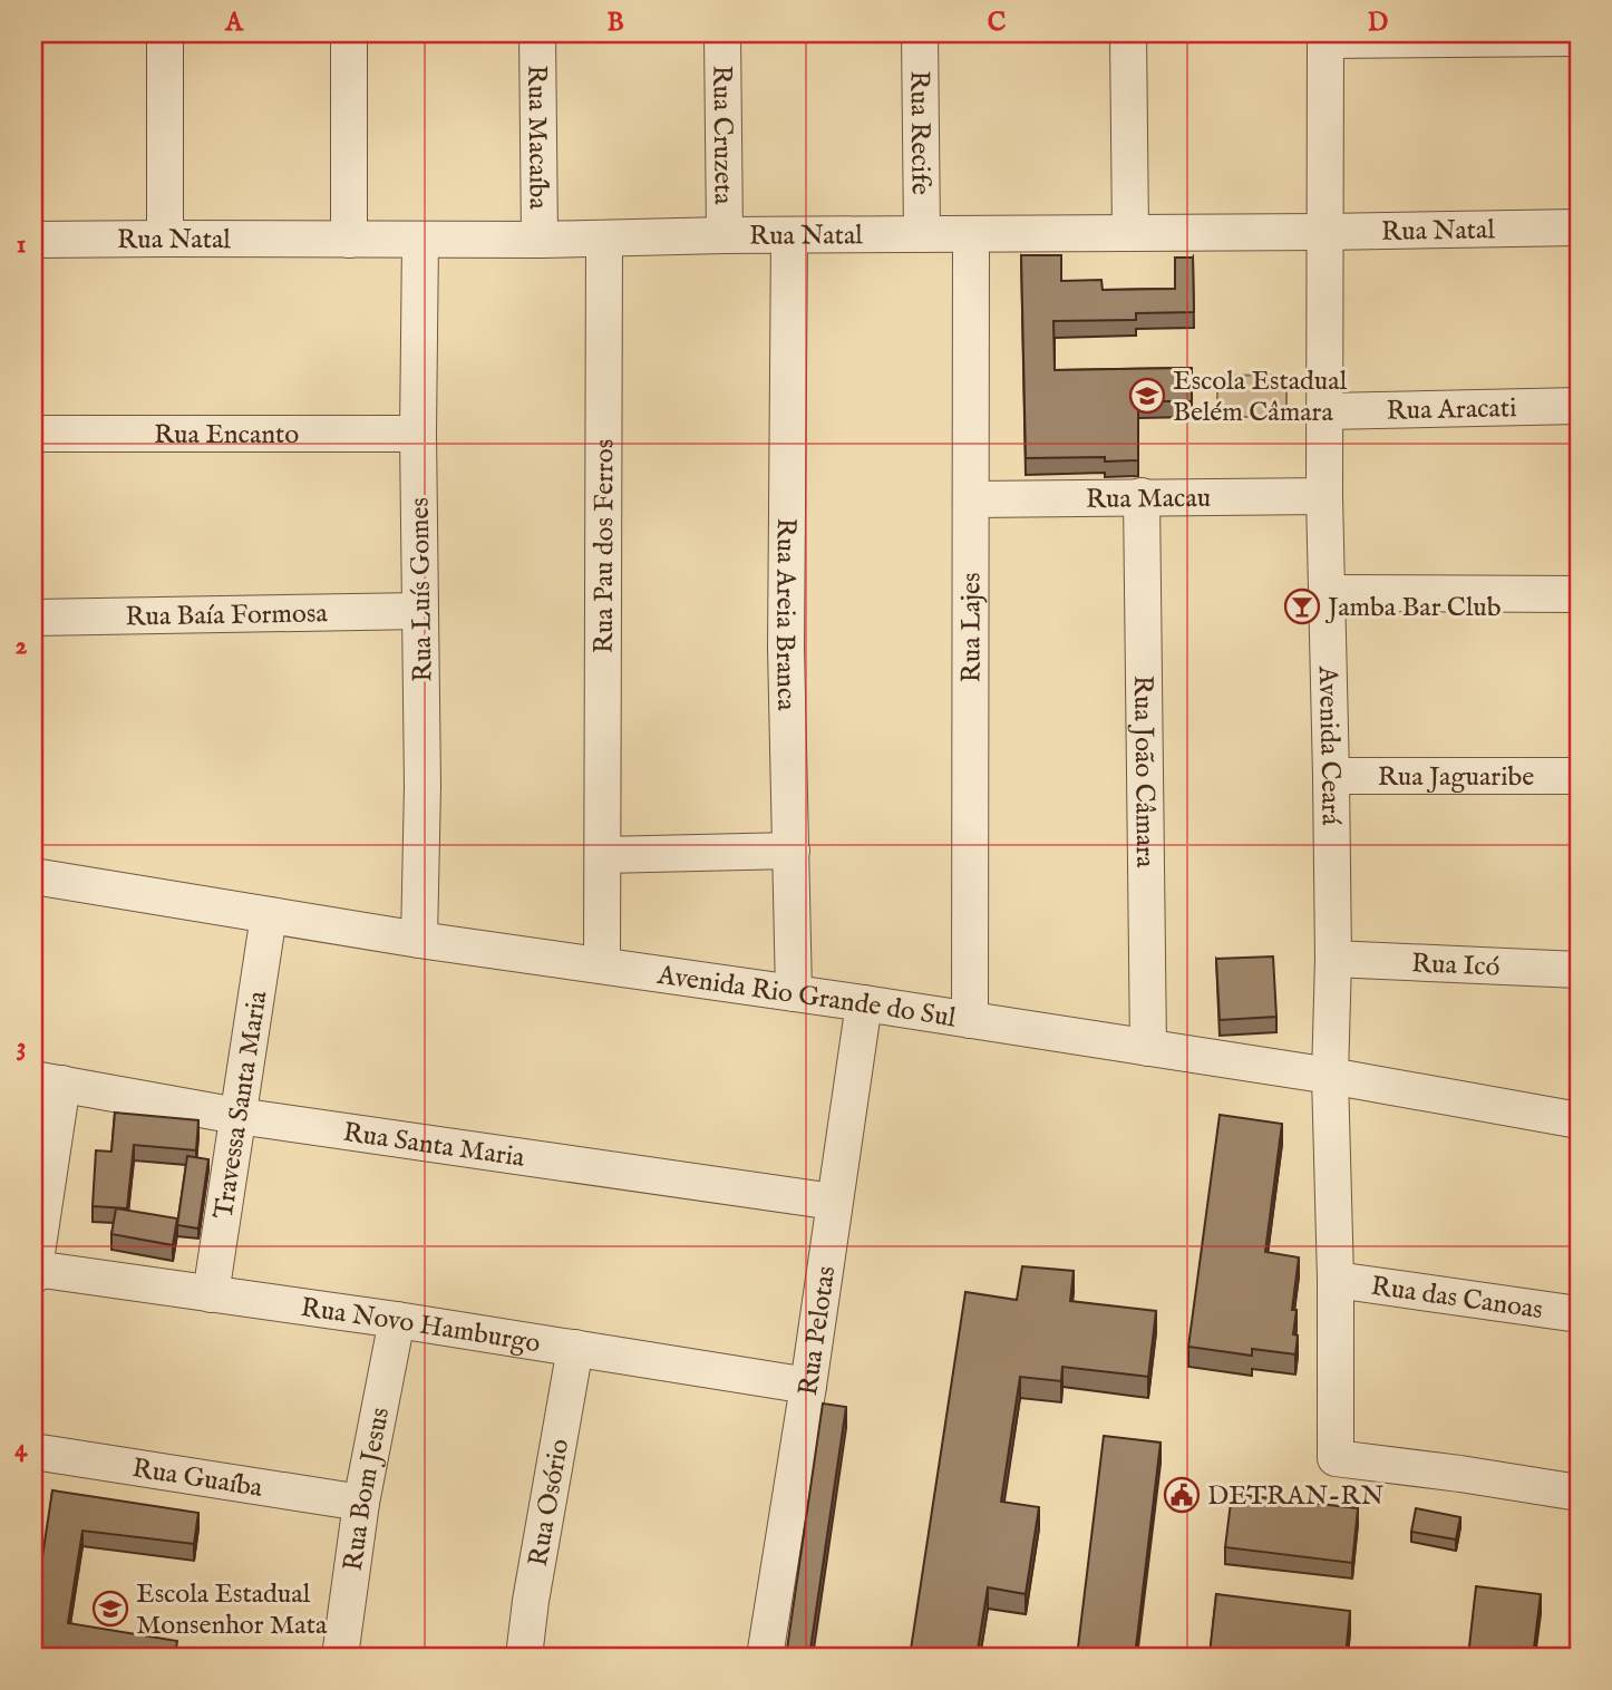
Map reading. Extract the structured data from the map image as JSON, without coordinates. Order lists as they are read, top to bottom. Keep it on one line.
{"streets":{"street":["Rua Cruzeta","Rua Recife","Rua Macaíba","Rua Natal","Rua Aracati","Rua Encanto","Rua Macau","Rua Pau dos Ferros","Rua Luís Gomes","Rua Baía Formosa","Rua Areia Branca","Rua Lajes","Avenida Ceará","Rua João Câmara","Rua Jaguaribe","Rua Icó","Avenida Rio Grande do Sul","Travessa Santa Maria","Rua Santa Maria","Rua das Canoas","Rua Novo Hamburgo","Rua Pelotas","Rua Guaíba","Rua Bom Jesus","Rua Osório"]},"crossings":[["Rua Cruzeta","Rua Natal"],["Rua Recife","Rua Natal"],["Rua Macaíba","Rua Natal"],["Rua Natal","Rua Pau dos Ferros"],["Rua Natal","Rua Luís Gomes"],["Rua Natal","Rua Areia Branca"],["Rua Natal","Rua Lajes"],["Rua Natal","Avenida Ceará"],["Rua Aracati","Avenida Ceará"],["Rua Encanto","Rua Luís Gomes"],["Rua Macau","Rua Lajes"],["Rua Macau","Avenida Ceará"],["Rua Macau","Rua João Câmara"],["Rua Pau dos Ferros","Avenida Rio Grande do Sul"],["Rua Luís Gomes","Rua Baía Formosa"],["Rua Luís Gomes","Avenida Rio Grande do Sul"],["Rua Areia Branca","Avenida Rio Grande do Sul"],["Rua Lajes","Avenida Rio Grande do Sul"],["Avenida Ceará","Rua Jaguaribe"],["Avenida Ceará","Rua Icó"],["Avenida Ceará","Avenida Rio Grande do Sul"],["Avenida Ceará","Rua das Canoas"],["Rua João Câmara","Avenida Rio Grande do Sul"],["Avenida Rio Grande do Sul","Travessa Santa Maria"],["Avenida Rio Grande do Sul","Rua Pelotas"],["Travessa Santa Maria","Rua Santa Maria"],["Travessa Santa Maria","Rua Novo Hamburgo"],["Rua Santa Maria","Rua Pelotas"],["Rua Novo Hamburgo","Rua Pelotas"],["Rua Novo Hamburgo","Rua Bom Jesus"],["Rua Novo Hamburgo","Rua Osório"],["Rua Guaíba","Rua Bom Jesus"]],"places":{"school or university":["Escola Estadual Belém Câmara","Escola Estadual Monsenhor Mata"],"bar":["Jamba Bar Club"],"public building":["DETRAN-RN"]},"grid":{"columns":["A","B","C","D"],"rows":["1","2","3","4"]}}
